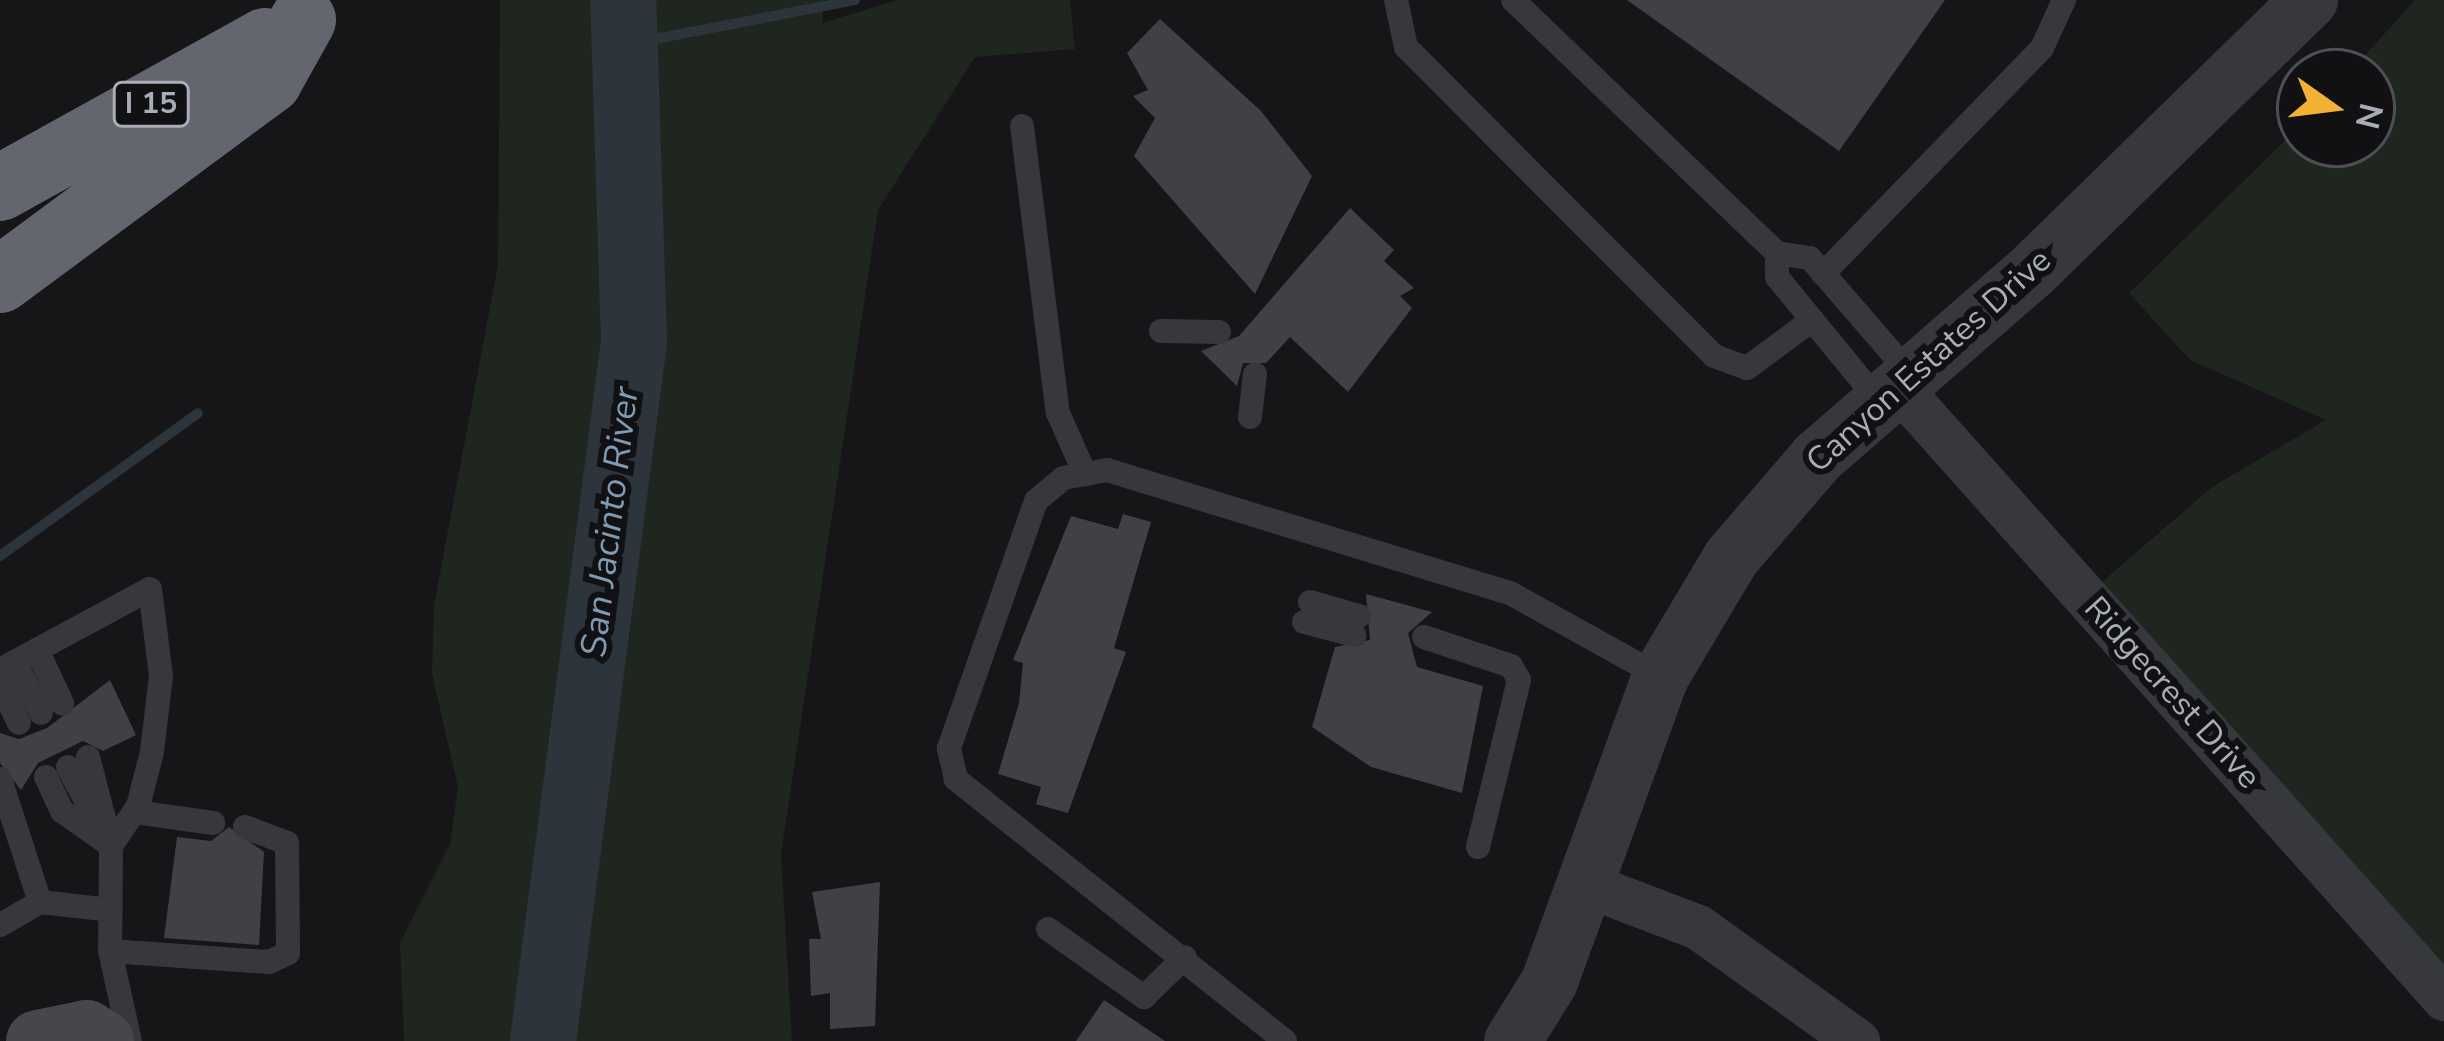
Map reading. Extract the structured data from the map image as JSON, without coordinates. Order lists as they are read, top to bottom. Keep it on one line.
{"streets":{"highway":["I 15"],"street":["Canyon Estates Drive","Ridgecrest Drive"]},"crossings":[["Canyon Estates Drive","Ridgecrest Drive"]],"water":["San Jacinto River"],"north":"right"}
